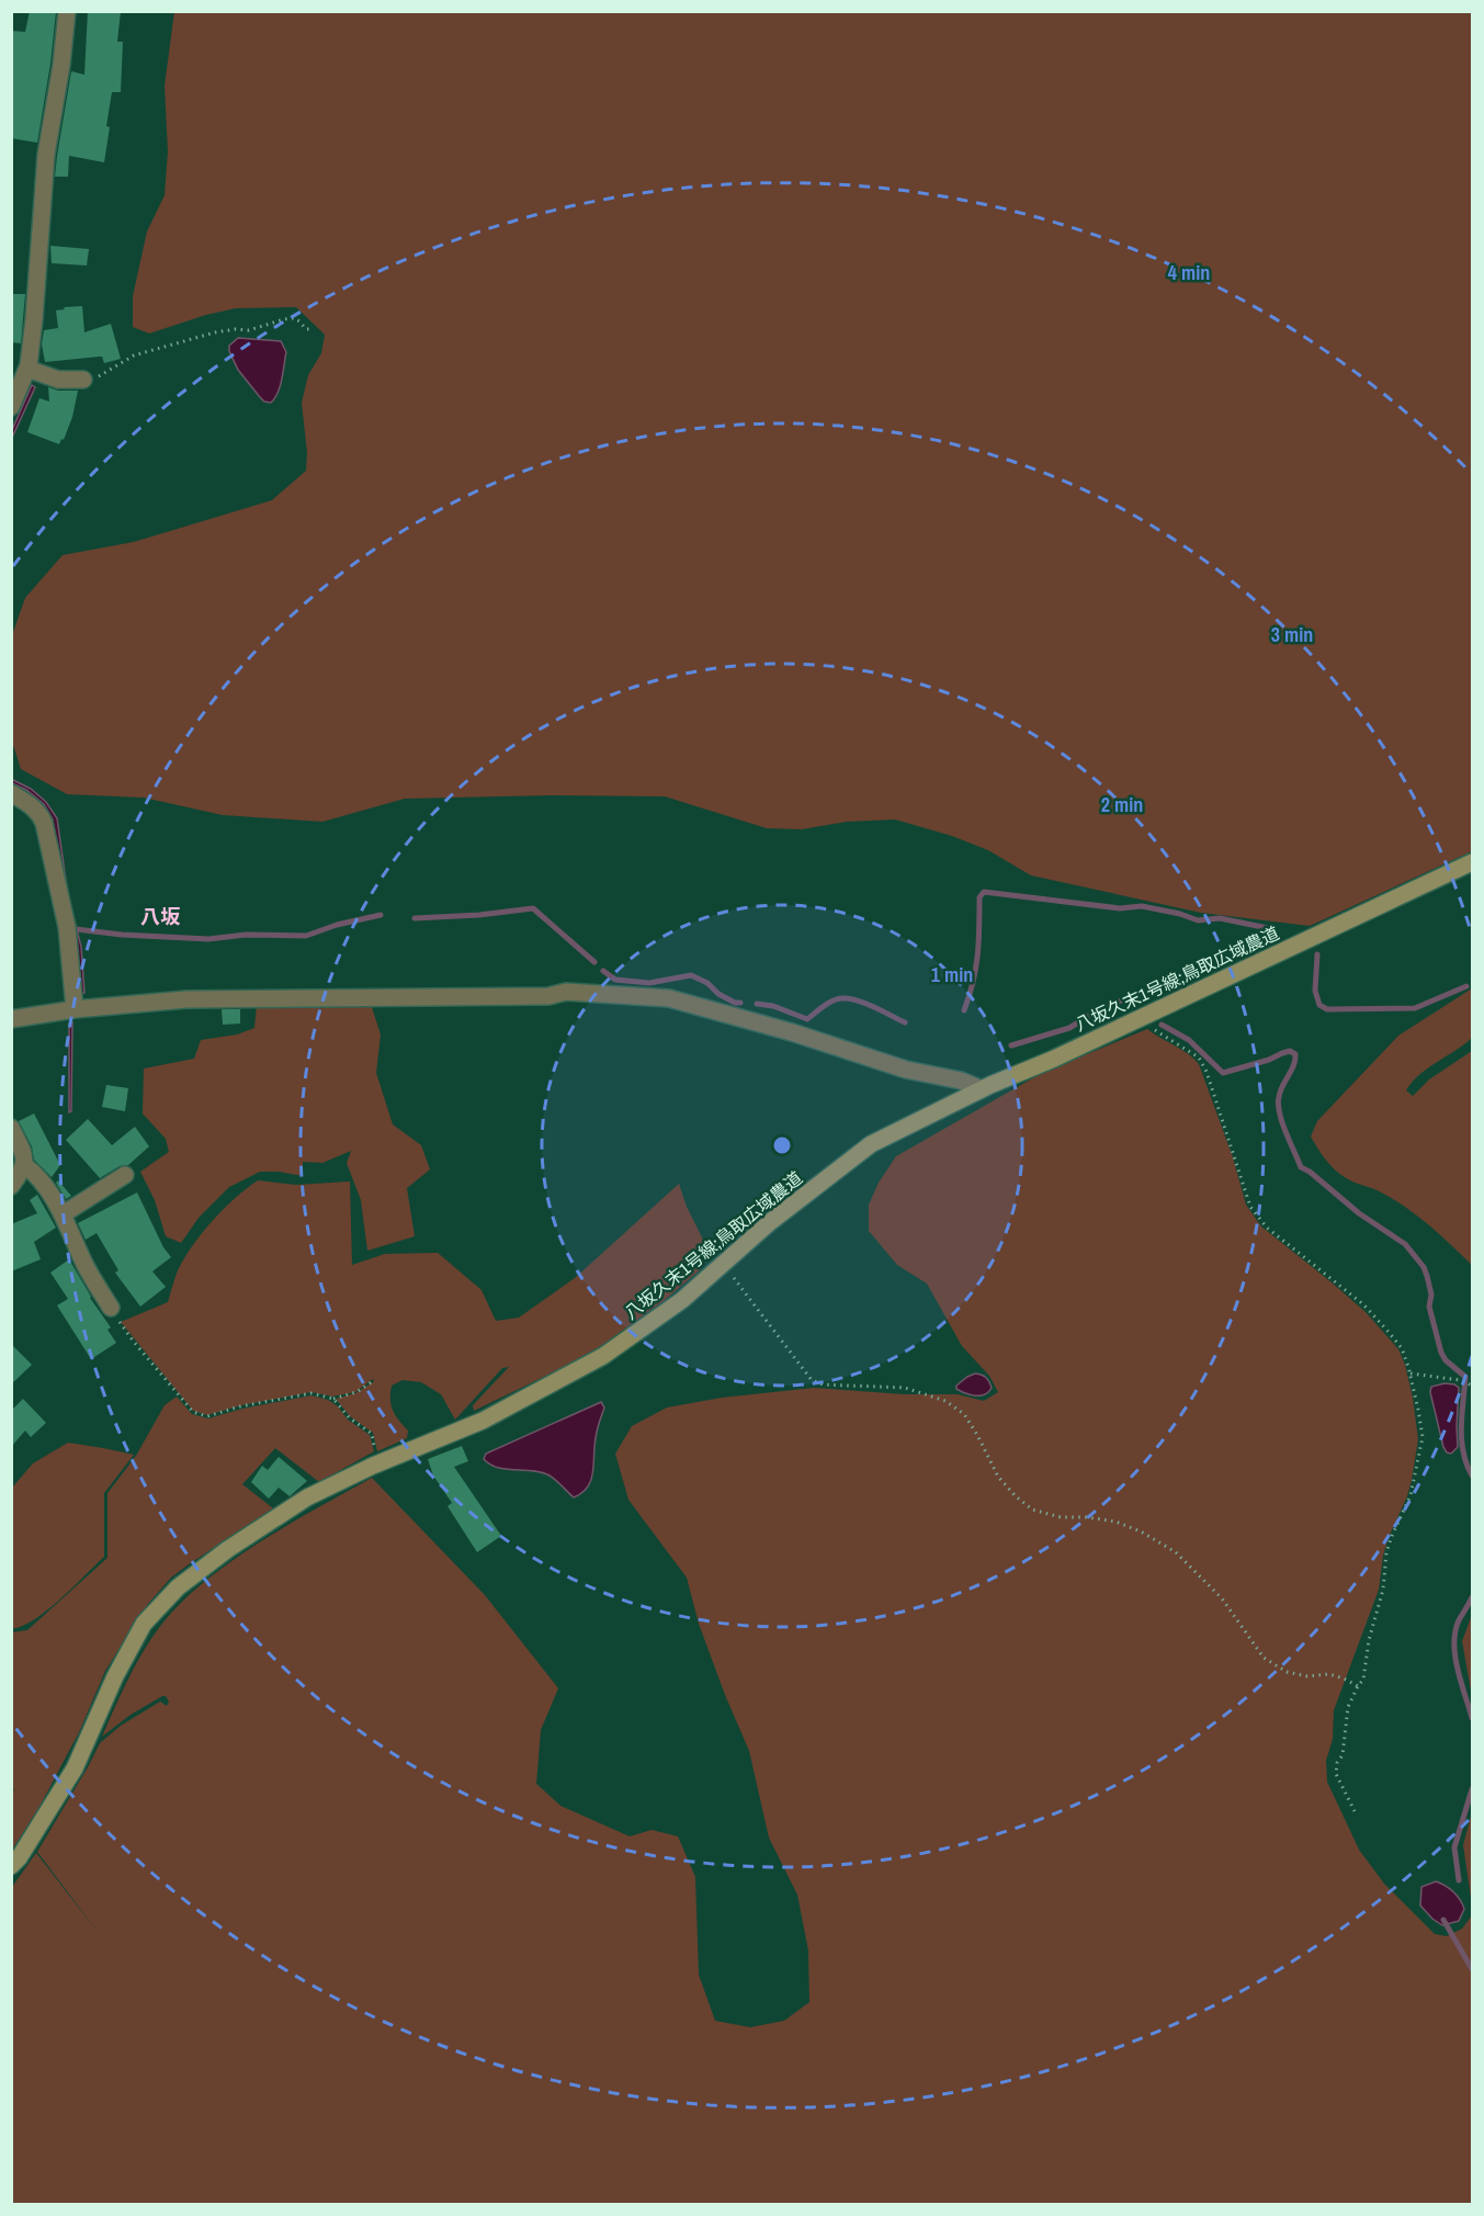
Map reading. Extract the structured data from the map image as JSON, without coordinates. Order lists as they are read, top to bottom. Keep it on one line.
{"streets":{"street":["八坂久末1号線;鳥取広域農道"]},"districts":["八坂"],"rings":["4 min","3 min","2 min","1 min"]}
